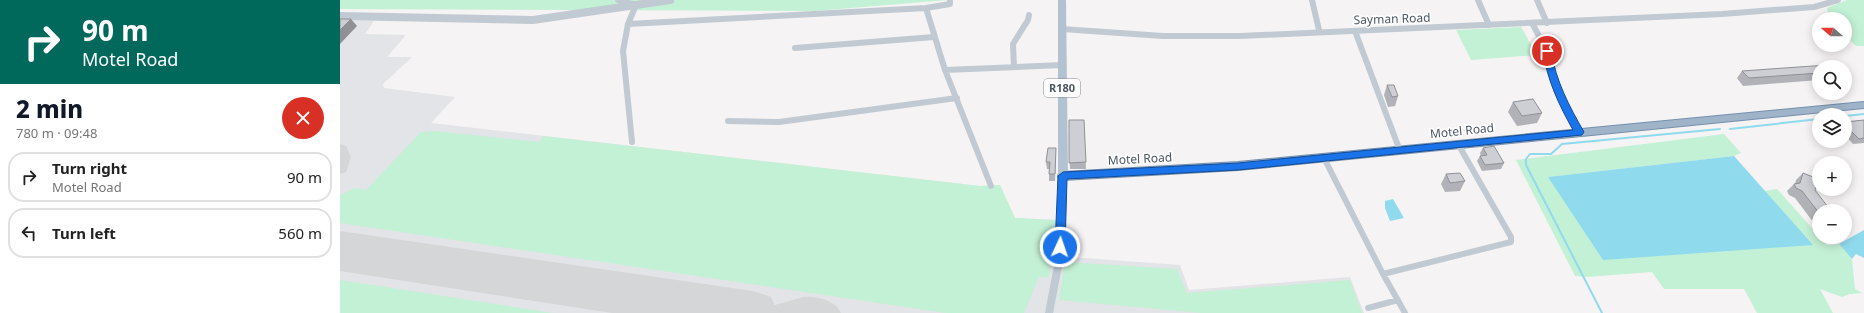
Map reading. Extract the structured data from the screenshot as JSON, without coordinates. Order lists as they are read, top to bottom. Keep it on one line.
{"streets":{"highway":["Motel Road"],"main road":["R180"],"street":["Sayman Road"]},"crossings":[["Sayman Road","R180"],["R180","Motel Road"]],"north":"left","page":{"turn":["90 m","Motel Road"],"map_buttons":["+","−"],"heading":["2 min","780 m · 09:48"],"list":[{"name":"Turn right","note":"Motel Road","value":"90 m"},{"name":"Turn left","value":"560 m"}]}}
